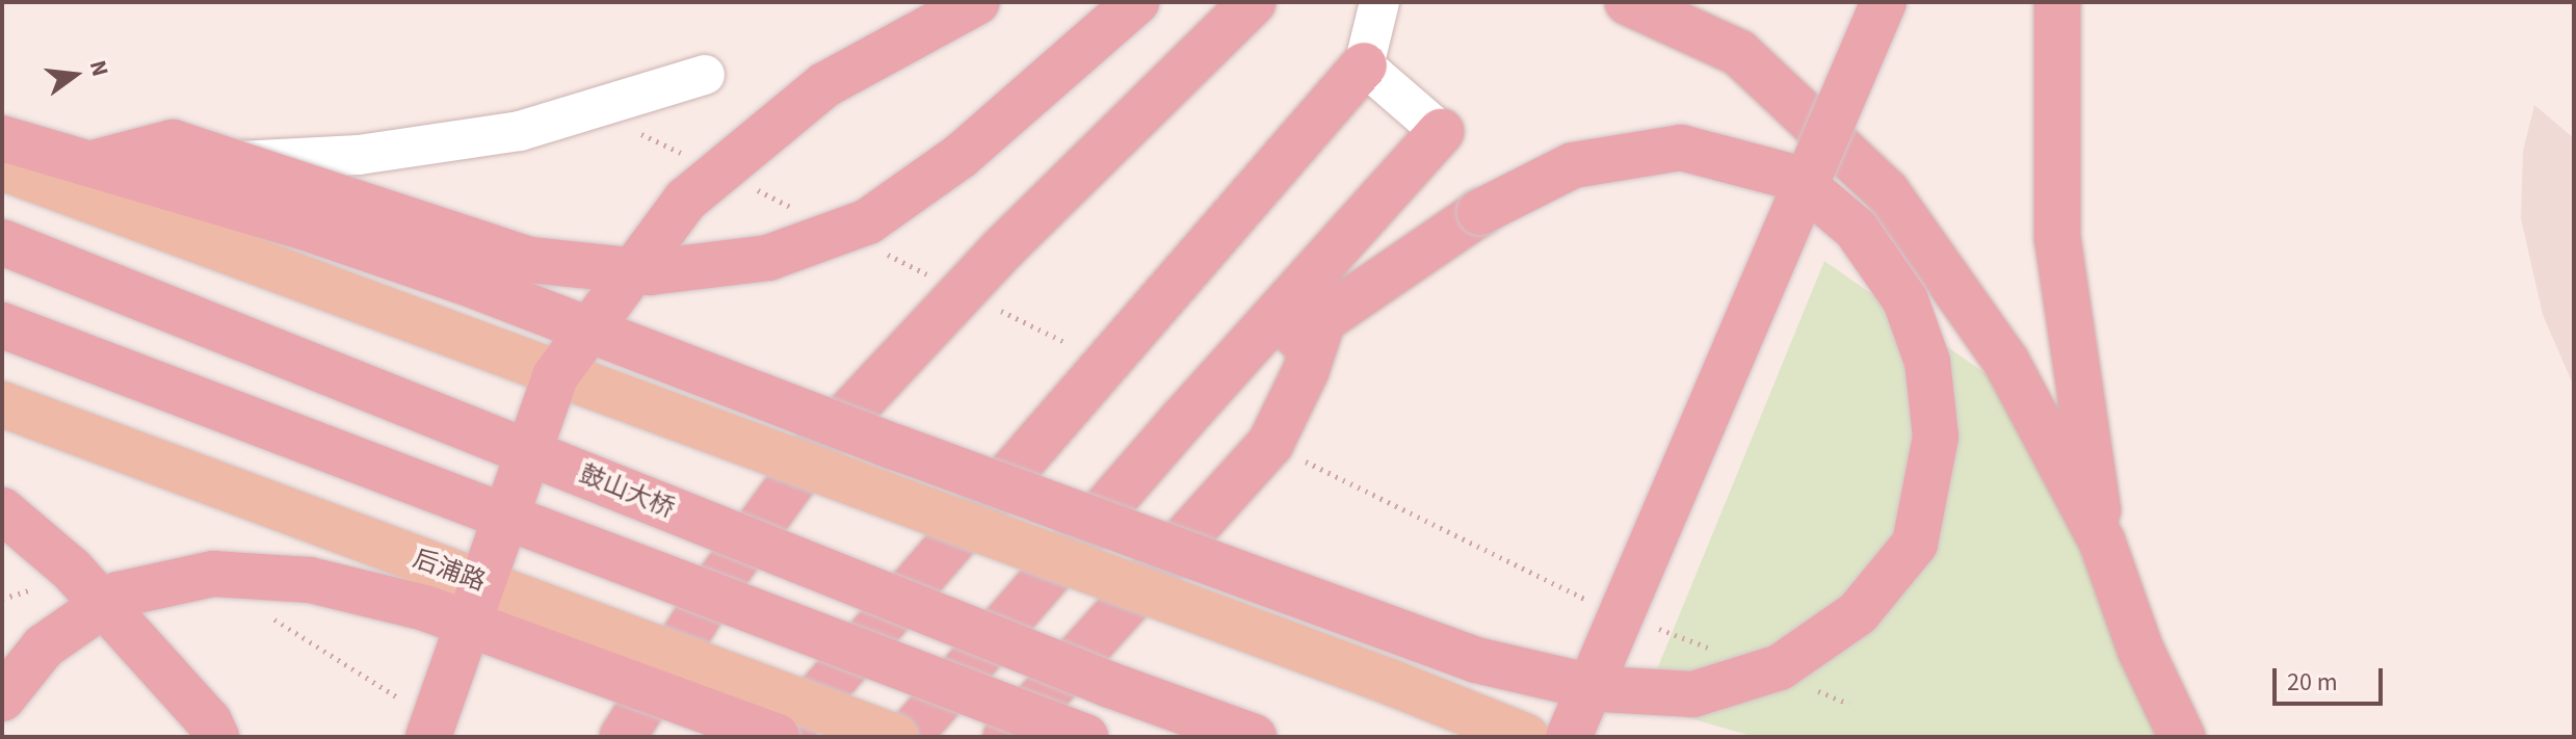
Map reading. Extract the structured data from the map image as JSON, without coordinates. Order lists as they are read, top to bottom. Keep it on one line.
{"streets":{"highway":["鼓山大桥"],"main road":["后浦路"]},"scale_bar":"20 m","north":"right"}
